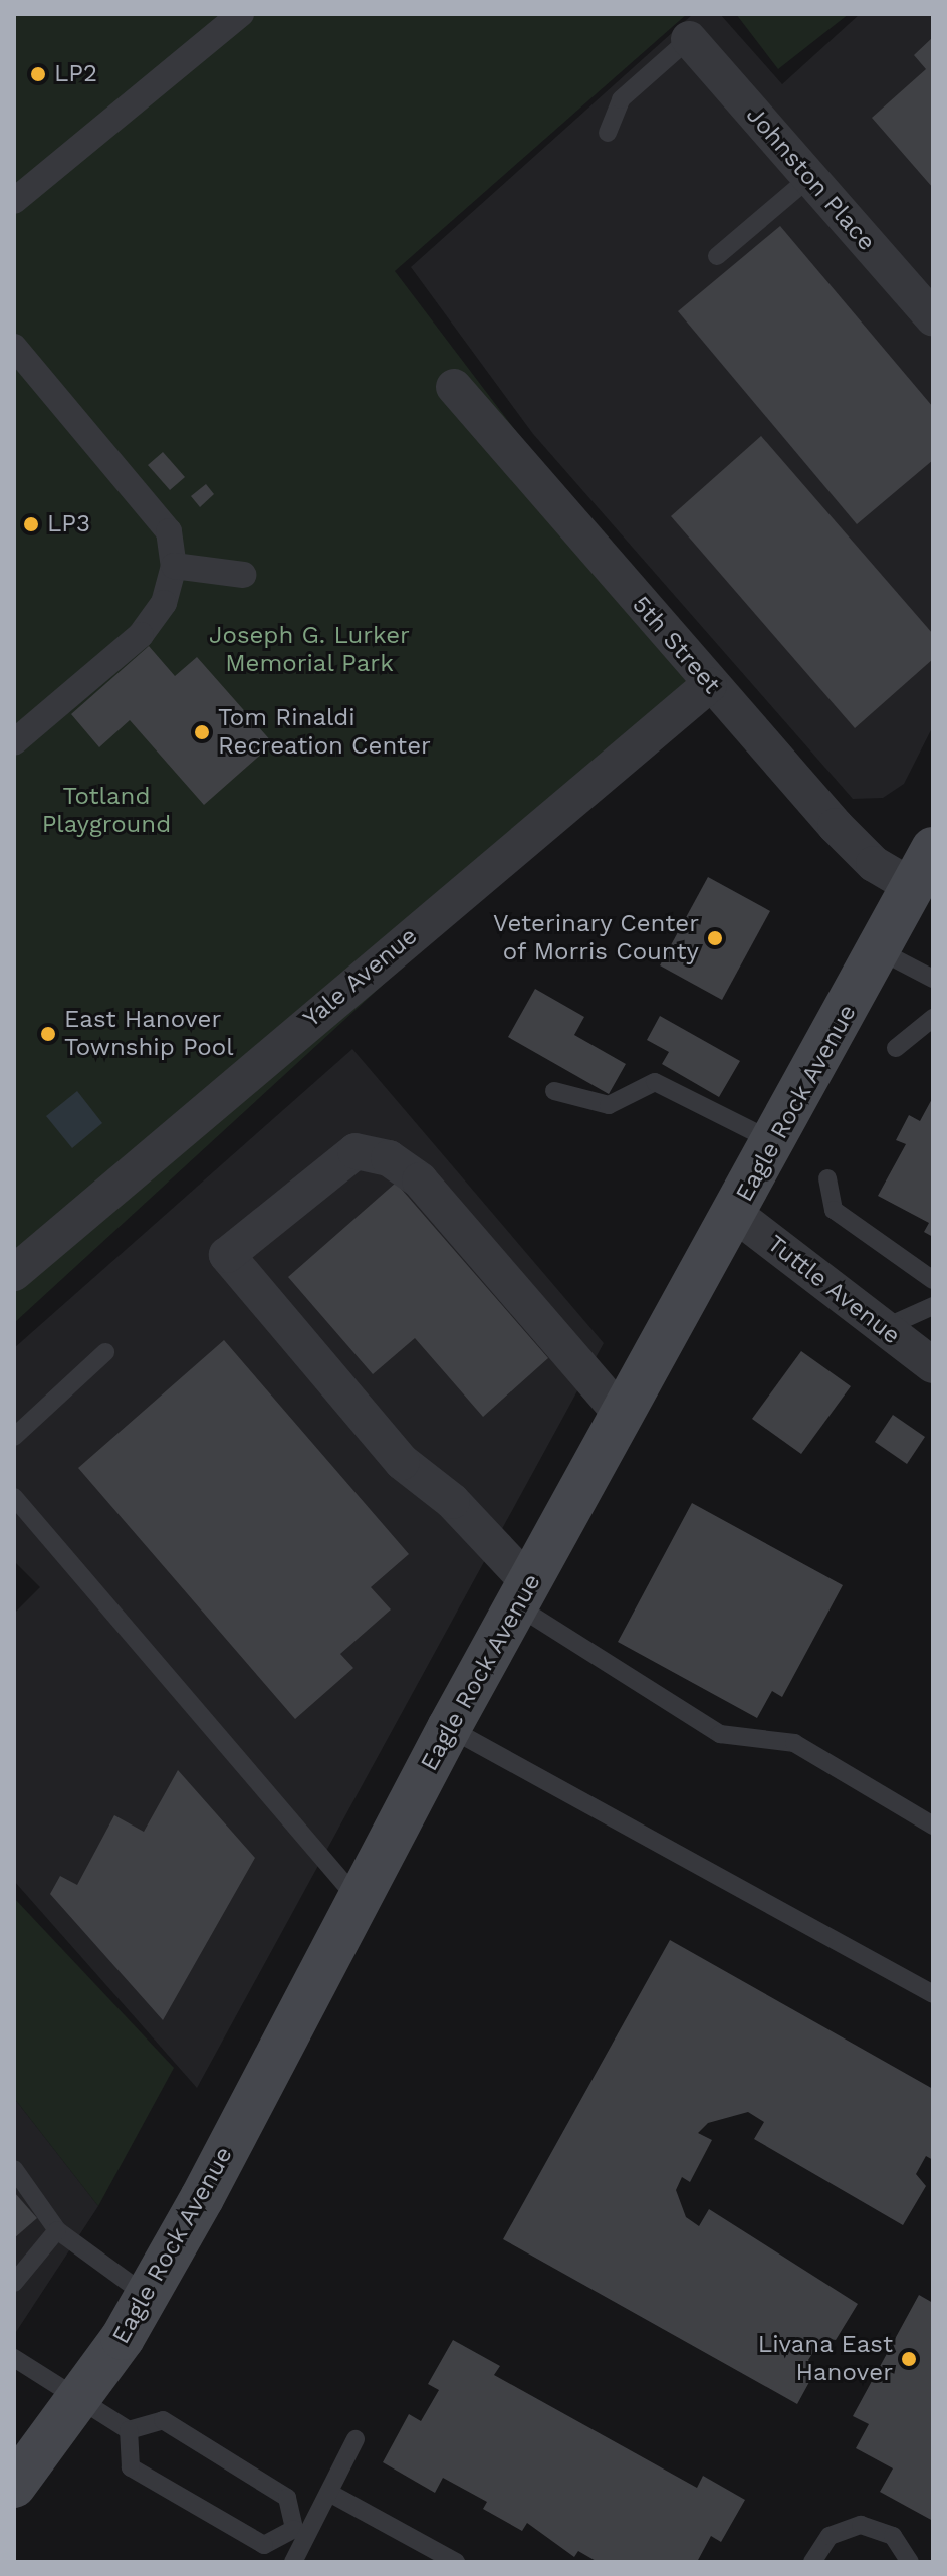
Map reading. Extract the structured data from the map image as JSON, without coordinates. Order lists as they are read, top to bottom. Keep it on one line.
{"streets":{"main road":["Eagle Rock Avenue"],"street":["Johnston Place","5th Street","Yale Avenue","Tuttle Avenue"]},"crossings":[["5th Street","Yale Avenue"],["5th Street","Eagle Rock Avenue"],["Eagle Rock Avenue","Tuttle Avenue"]],"parks":["Joseph G. Lurker Memorial Park","Totland Playground"],"places":["LP2","LP3","Tom Rinaldi Recreation Center","Veterinary Center of Morris County","East Hanover Township Pool","Livana East Hanover"]}
